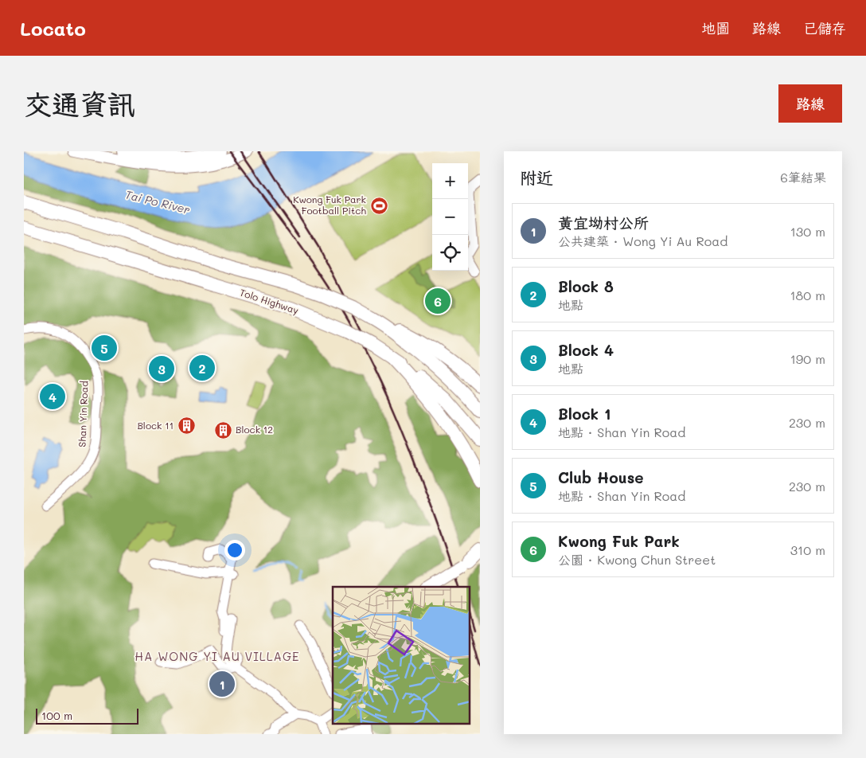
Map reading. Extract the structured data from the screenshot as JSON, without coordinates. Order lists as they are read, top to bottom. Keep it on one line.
{"streets":{"highway":["Tolo Highway"],"street":["Shan Yin Road"]},"districts":["HA WONG YI AU VILLAGE"],"water":["Tai Po River"],"places":{"sports":["Kwong Fuk Park Football Pitch"],"building":["Block 11","Block 12"]},"scale_bar":"100 m","page":{"header":"Locato","nav":["地圖","路線","已儲存"],"buttons":"路線","title":"交通資訊","heading":["附近","6筆結果"],"map_buttons":["+","−"],"list":[{"mark":"1","name":"黃宜坳村公所","note":"公共建築 · Wong Yi Au Road","value":"130 m"},{"mark":"2","name":"Block 8","note":"地點","value":"180 m"},{"mark":"3","name":"Block 4","note":"地點","value":"190 m"},{"mark":"4","name":"Block 1","note":"地點 · Shan Yin Road","value":"230 m"},{"mark":"5","name":"Club House","note":"地點 · Shan Yin Road","value":"230 m"},{"mark":"6","name":"Kwong Fuk Park","note":"公園 · Kwong Chun Street","value":"310 m"}],"pins":["6","5","2","3","4","1"],"scale":"100 m"}}
